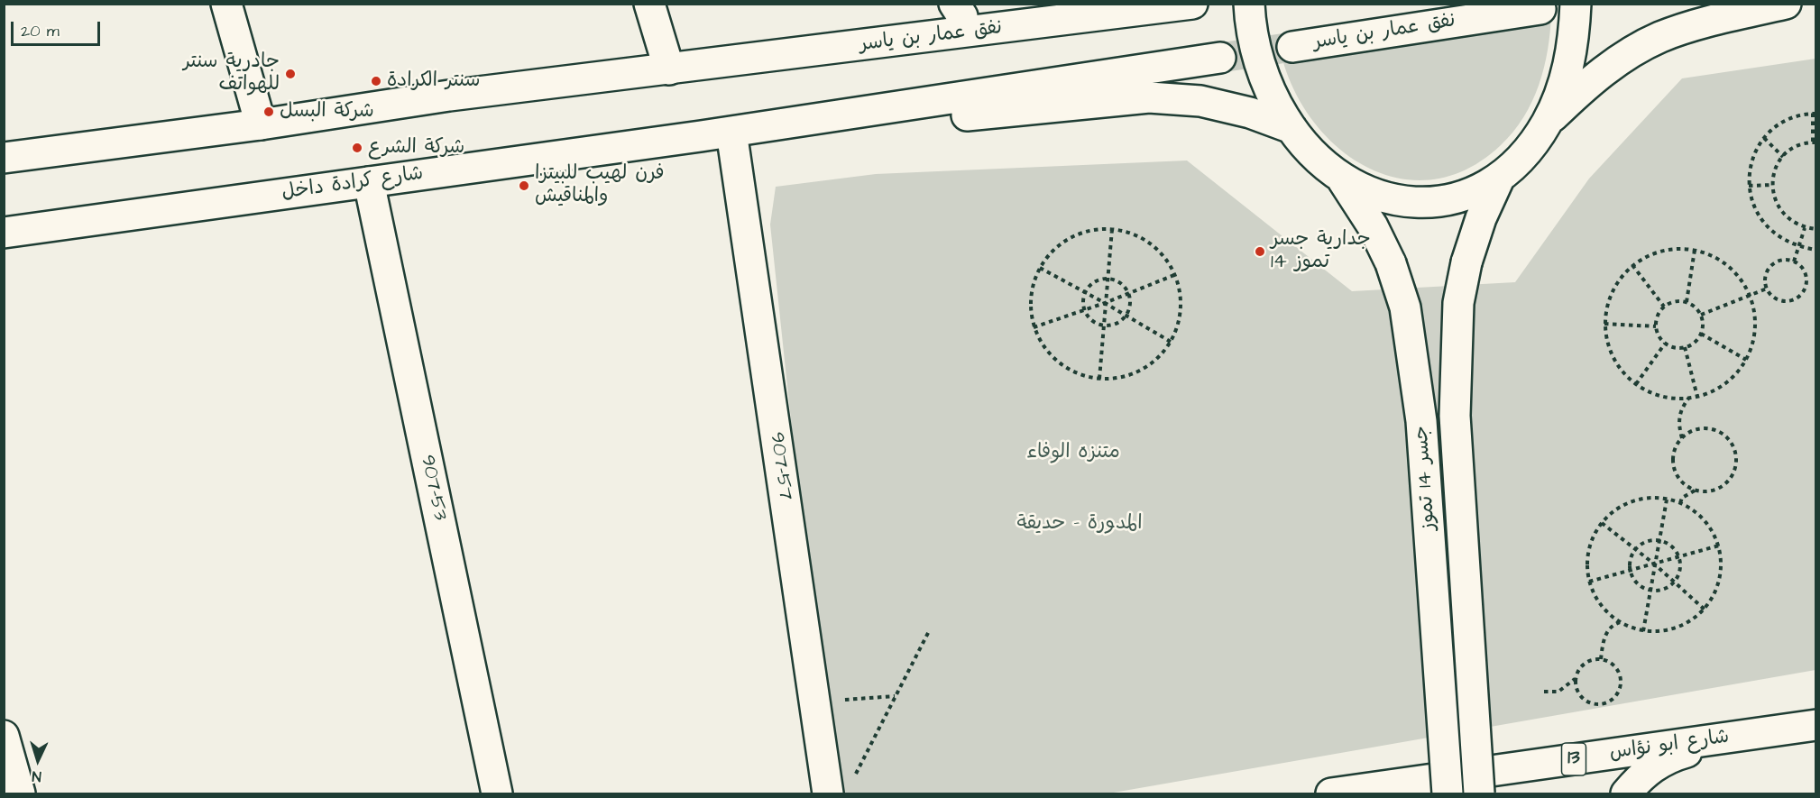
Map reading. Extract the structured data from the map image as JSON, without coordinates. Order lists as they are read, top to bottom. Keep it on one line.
{"streets":{"main road":["نفق عمار بن ياسر","شارع كرادة داخل","907-57","جسر 14 تموز","907-53","شارع ابو نؤاس","13"]},"crossings":[["شارع كرادة داخل","907-53"]],"parks":["متنزه الوفاء","المدورة - حديقة"],"places":["جادرية سنتر للهواتف","سنتر الكرادة","شركة البسل","شركة الشرع","فرن لهيب للبيتزا والمناقيش","جدارية جسر 14 تموز"],"scale_bar":"20 m","north":"bottom"}
